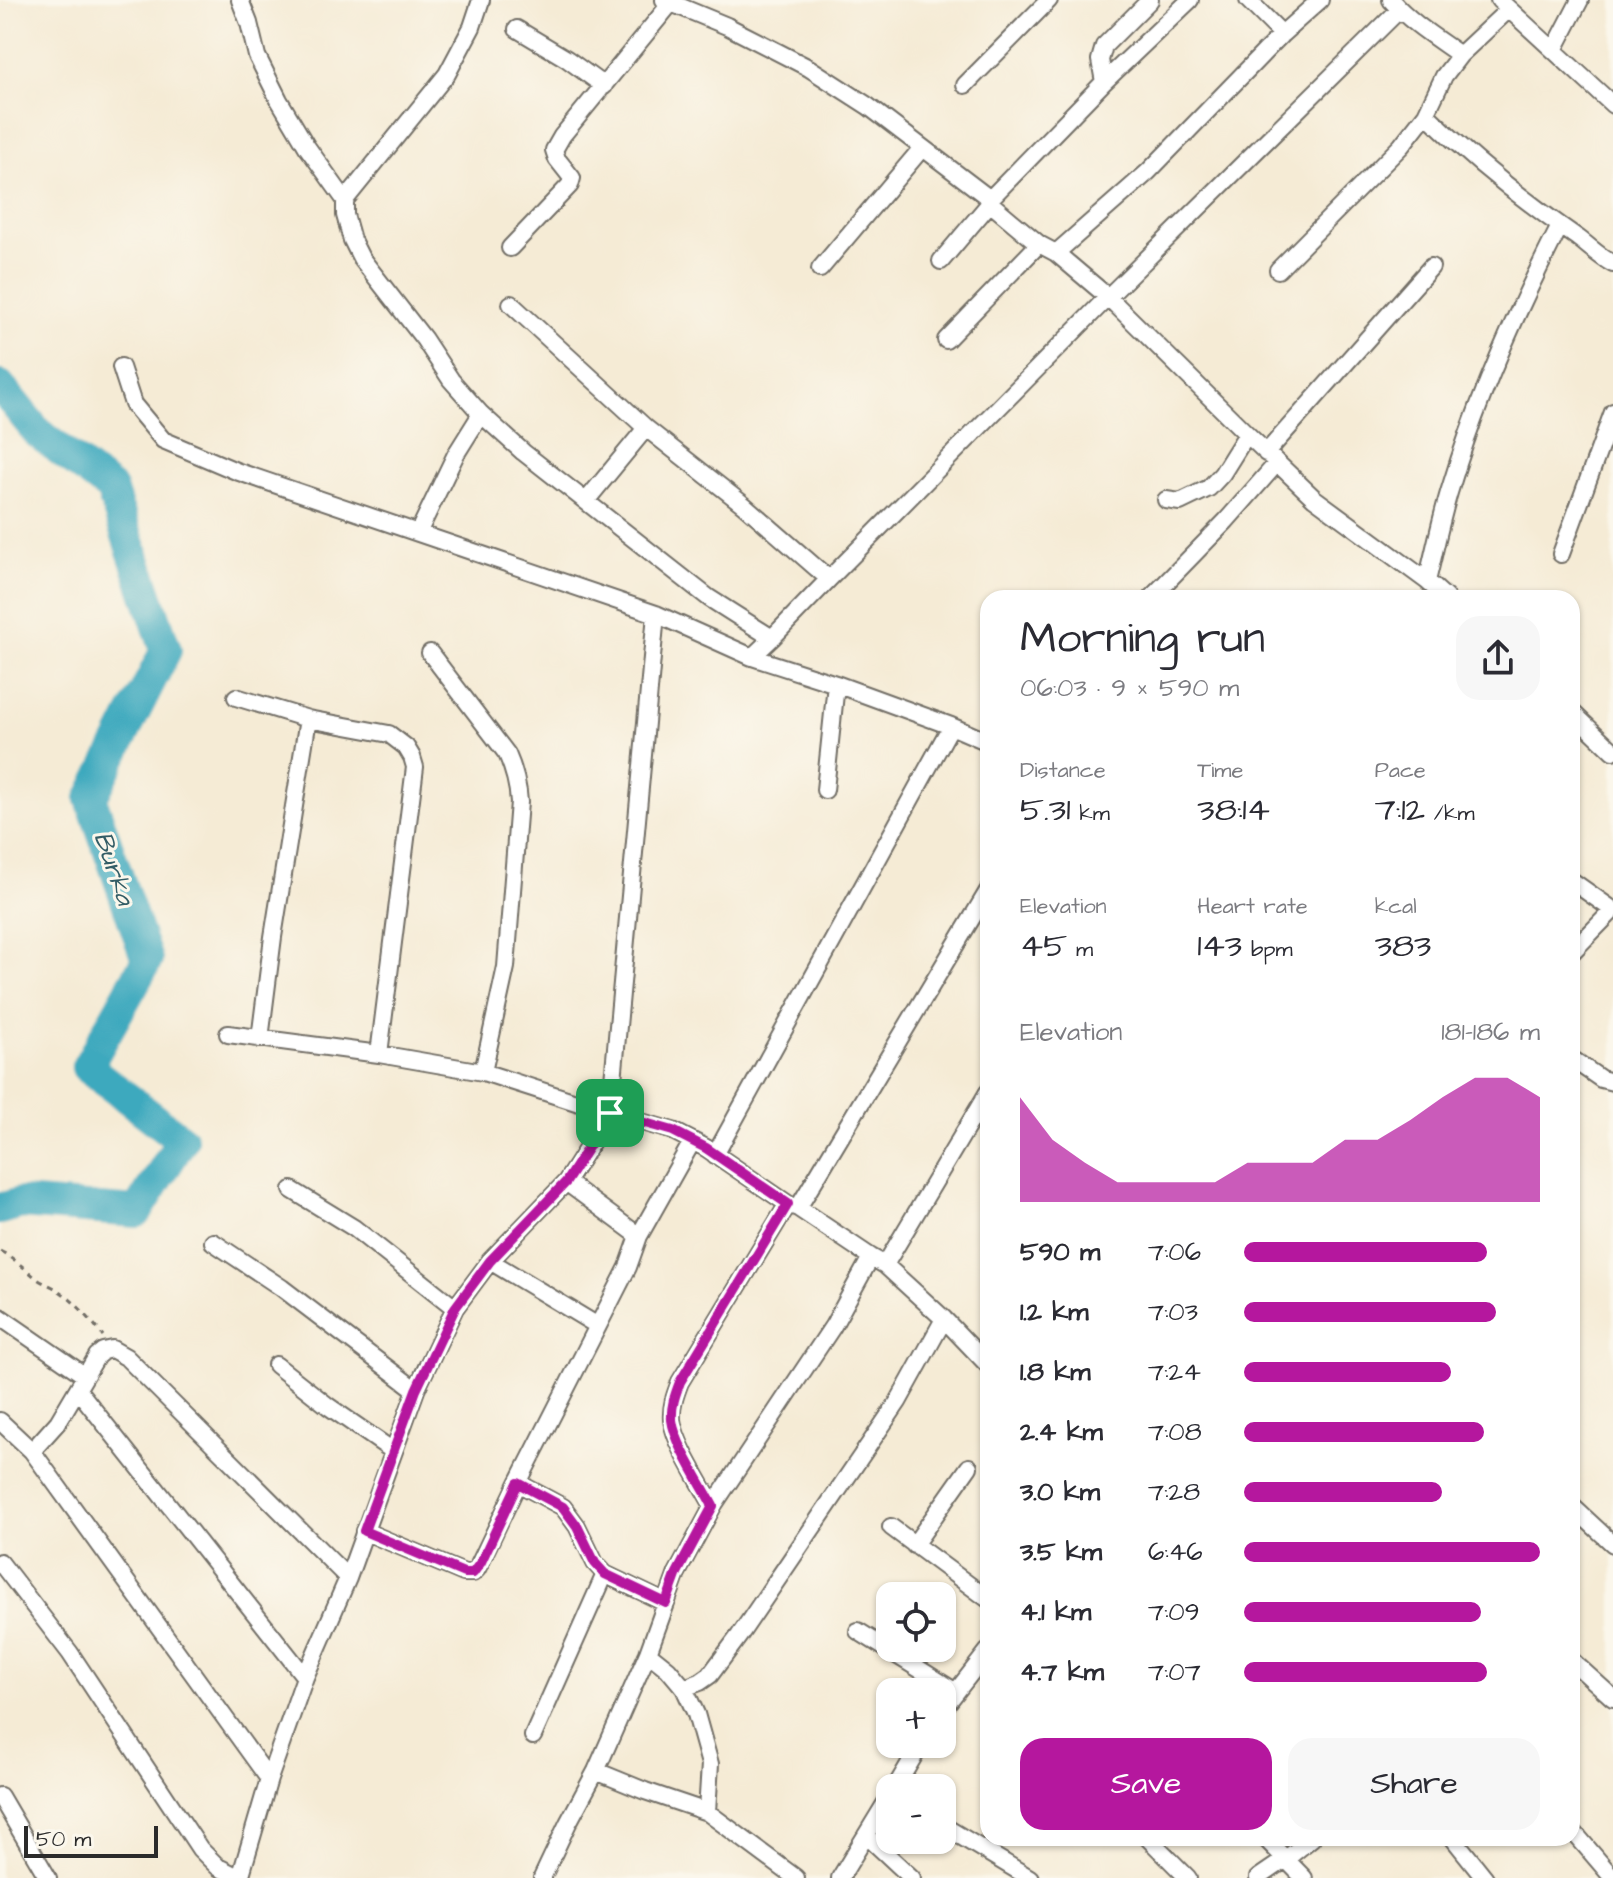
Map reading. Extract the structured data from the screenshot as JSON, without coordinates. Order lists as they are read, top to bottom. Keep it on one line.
{"water":["Burka"],"scale_bar":"50 m","page":{"heading":["Morning run","06:03 · 9 × 590 m"],"stats":[["Distance","5.31 km"],["Time","38:14"],["Pace","7:12 /km"],["Elevation","45 m"],["Heart rate","143 bpm"],["kcal","383"]],"chart":["Elevation","181–186 m"],"list":[{"name":"590 m","note":"7:06"},{"name":"1.2 km","note":"7:03"},{"name":"1.8 km","note":"7:24"},{"name":"2.4 km","note":"7:08"},{"name":"3.0 km","note":"7:28"},{"name":"3.5 km","note":"6:46"},{"name":"4.1 km","note":"7:09"},{"name":"4.7 km","note":"7:07"}],"map_buttons":["+","−"],"buttons":["Save","Share"],"scale":"50 m"}}
